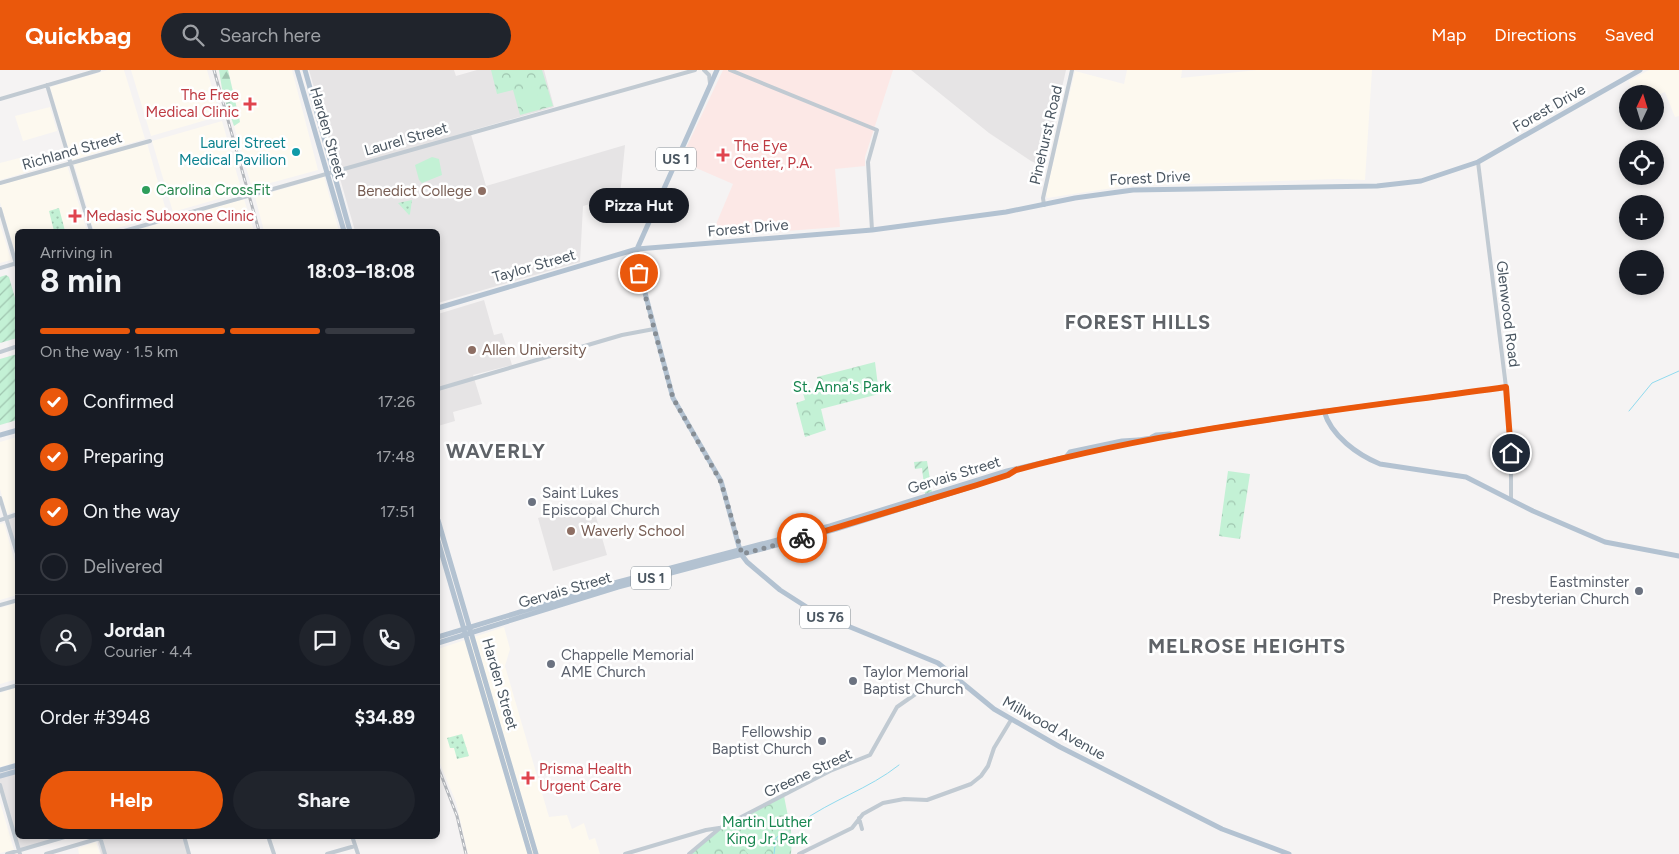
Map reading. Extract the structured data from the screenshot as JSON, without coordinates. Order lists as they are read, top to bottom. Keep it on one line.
{"streets":{"main road":["Forest Drive","Harden Street","US 1","Taylor Street","Gervais Street","US 76","Millwood Avenue"],"street":["Pinehurst Road","Laurel Street","Richland Street","Glenwood Road","Greene Street"]},"crossings":[["Forest Drive","Pinehurst Road"],["Forest Drive","US 1"],["Forest Drive","Taylor Street"],["Forest Drive","Glenwood Road"],["Forest Drive","Millwood Avenue"],["Harden Street","Laurel Street"],["Harden Street","Gervais Street"],["US 1","Taylor Street"],["US 1","Millwood Avenue"],["Taylor Street","Millwood Avenue"],["Glenwood Road","Gervais Street"],["Gervais Street","Millwood Avenue"]],"districts":["FOREST HILLS","WAVERLY","MELROSE HEIGHTS"],"parks":["St. Anna's Park","Martin Luther King Jr. Park"],"places":{"health":["The Free Medical Clinic","The Eye Center, P.A.","Medasic Suboxone Clinic","Prisma Health Urgent Care"],"other":["Laurel Street Medical Pavilion","Carolina CrossFit","Benedict College","Pizza Hut","Allen University","Saint Lukes Episcopal Church","Waverly School","Eastminster Presbyterian Church","Chappelle Memorial AME Church","Taylor Memorial Baptist Church","Fellowship Baptist Church"]},"north":"top","page":{"header":"Quickbag","search":"Search here","nav":["Map","Directions","Saved"],"map_buttons":["+","−"],"bubble":"Pizza Hut","heading":["8 min","Arriving in","18:03–18:08"],"panel":["Jordan","Courier · 4.4","Order #3948","$34.89"],"bar":"On the way · 1.5 km","list":[["Confirmed","17:26"],["Preparing","17:48"],["On the way","17:51"],"Delivered"],"buttons":["Help","Share"]}}
